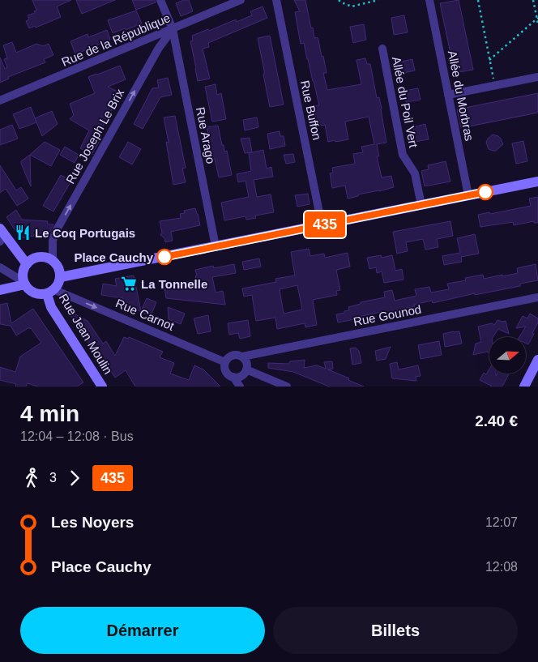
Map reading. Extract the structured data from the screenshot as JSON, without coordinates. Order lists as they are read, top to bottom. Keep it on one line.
{"streets":{"main road":["Rue Jean Moulin"],"street":["Rue de la République","Allée du Morbras","Allée du Poil Vert","Rue Buffon","Rue Arago","Rue Joseph Le Brix","Rue Carnot","Rue Gounod"]},"crossings":[["Rue de la République","Rue Arago"],["Rue de la République","Rue Joseph Le Brix"],["Rue Arago","Rue Joseph Le Brix"],["Rue Joseph Le Brix","Rue Carnot"],["Rue Joseph Le Brix","Rue Jean Moulin"],["Rue Carnot","Rue Gounod"],["Rue Carnot","Rue Jean Moulin"]],"one_way":["Rue Joseph Le Brix","Rue Carnot"],"places":{"restaurant":["Le Coq Portugais"],"other":["Place Cauchy"],"supermarket":["La Tonnelle"]},"lines":["bus line 435"],"north":"right","page":{"on_map":"435","heading":["4 min","12:04 – 12:08 · Bus","2.40 €"],"legs":["3","435"],"list":[{"name":"Les Noyers","value":"12:07"},{"name":"Place Cauchy","value":"12:08"}],"buttons":["Démarrer","Billets"]}}
